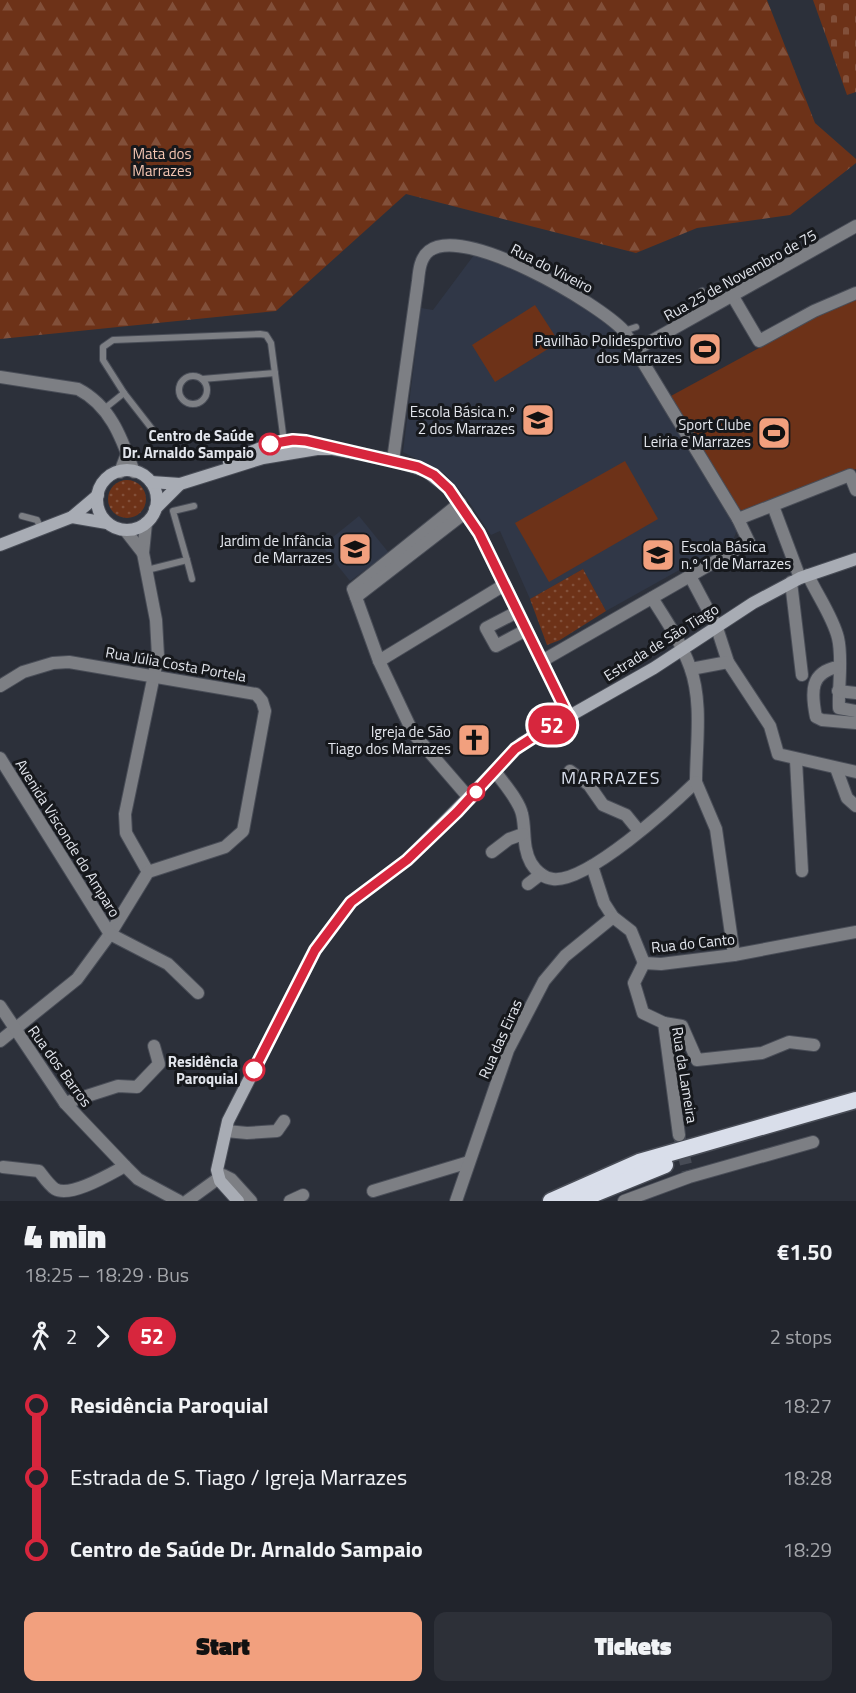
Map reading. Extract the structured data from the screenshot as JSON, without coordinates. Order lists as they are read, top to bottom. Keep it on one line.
{"streets":{"main road":["Estrada de São Tiago"],"street":["Rua do Viveiro","Rua 25 de Novembro de 75","Rua Júlia Costa Portela","Avenida Visconde do Amparo","Rua do Canto","Rua das Eiras","Rua dos Barros","Rua da Lameira"]},"crossings":[["Rua do Viveiro","Rua 25 de Novembro de 75"],["Rua do Canto","Rua das Eiras"],["Rua do Canto","Rua da Lameira"]],"districts":["MARRAZES"],"parks":["Mata dos Marrazes"],"places":{"sports":["Pavilhão Polidesportivo dos Marrazes","Sport Clube Leiria e Marrazes"],"school or university":["Escola Básica n.º 2 dos Marrazes","Jardim de Infância de Marrazes","Escola Básica n.º 1 de Marrazes"],"other":["Centro de Saúde Dr. Arnaldo Sampaio","Residência Paroquial"],"church":["Igreja de São Tiago dos Marrazes"]},"lines":["bus line 52"],"page":{"on_map":"52","heading":["4 min","18:25 – 18:29 · Bus","€1.50"],"legs":["2","52","2 stops"],"list":[{"name":"Residência Paroquial","value":"18:27"},{"name":"Estrada de S. Tiago / Igreja Marrazes","value":"18:28"},{"name":"Centro de Saúde Dr. Arnaldo Sampaio","value":"18:29"}],"buttons":["Start","Tickets"]}}
